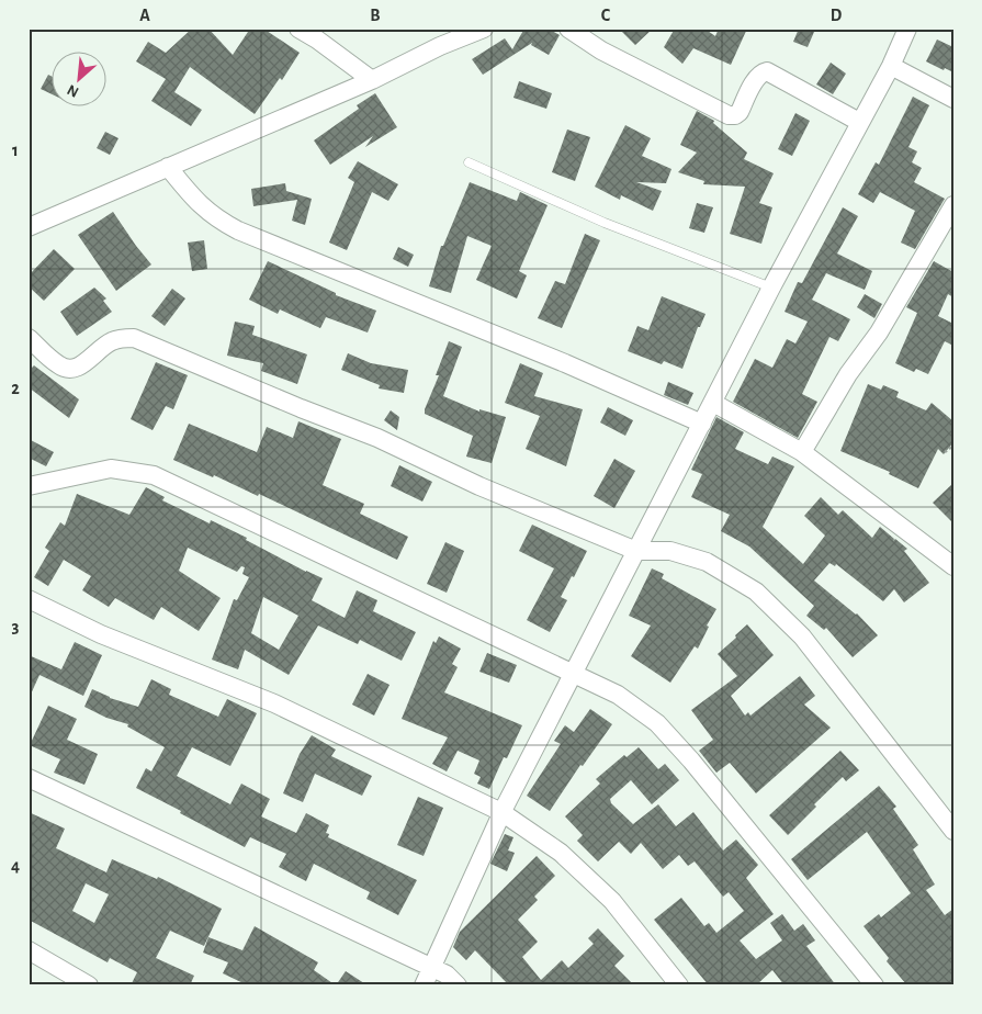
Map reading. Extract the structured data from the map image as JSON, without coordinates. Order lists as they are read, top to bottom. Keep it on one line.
{"north":"bottom left","grid":{"columns":["A","B","C","D"],"rows":["1","2","3","4"]}}
